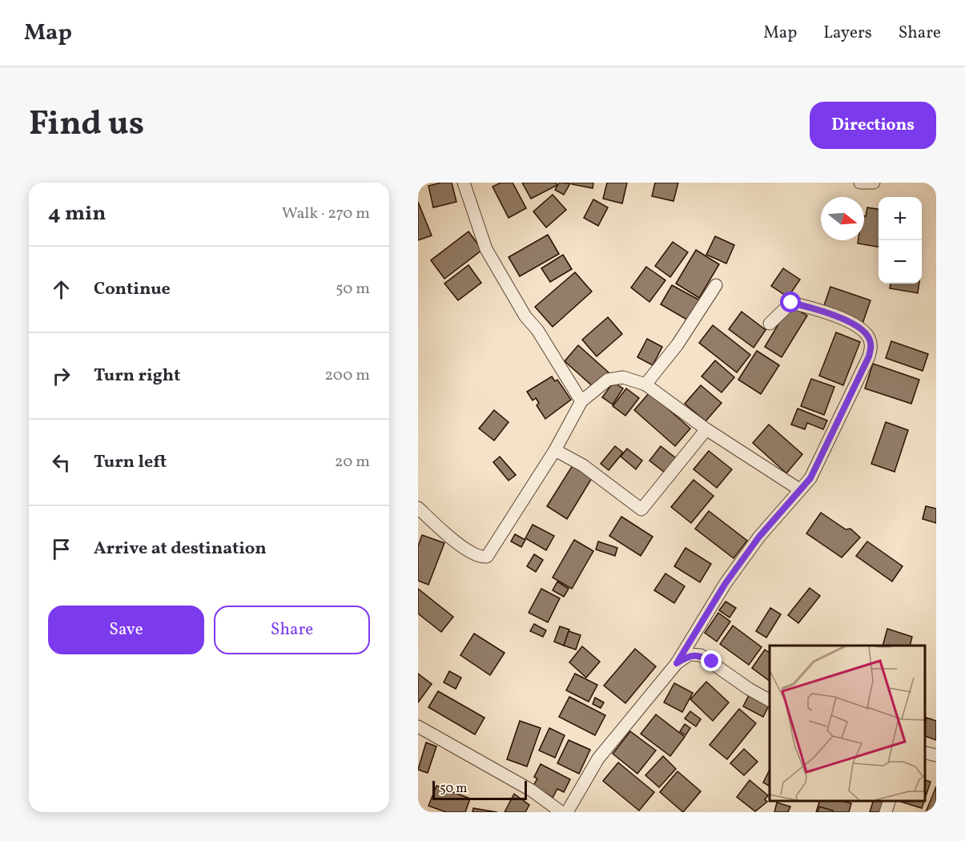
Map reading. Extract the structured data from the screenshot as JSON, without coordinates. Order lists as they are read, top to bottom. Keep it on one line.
{"scale_bar":"50 m","north":"right","page":{"header":"Map","nav":["Map","Layers","Share"],"title":"Find us","buttons":["Directions",["Save","Share"]],"heading":["4 min","Walk · 270 m"],"map_buttons":["+","−"],"list":[["Continue","50 m"],["Turn right","200 m"],["Turn left","20 m"],"Arrive at destination"],"scale":"50 m"}}
